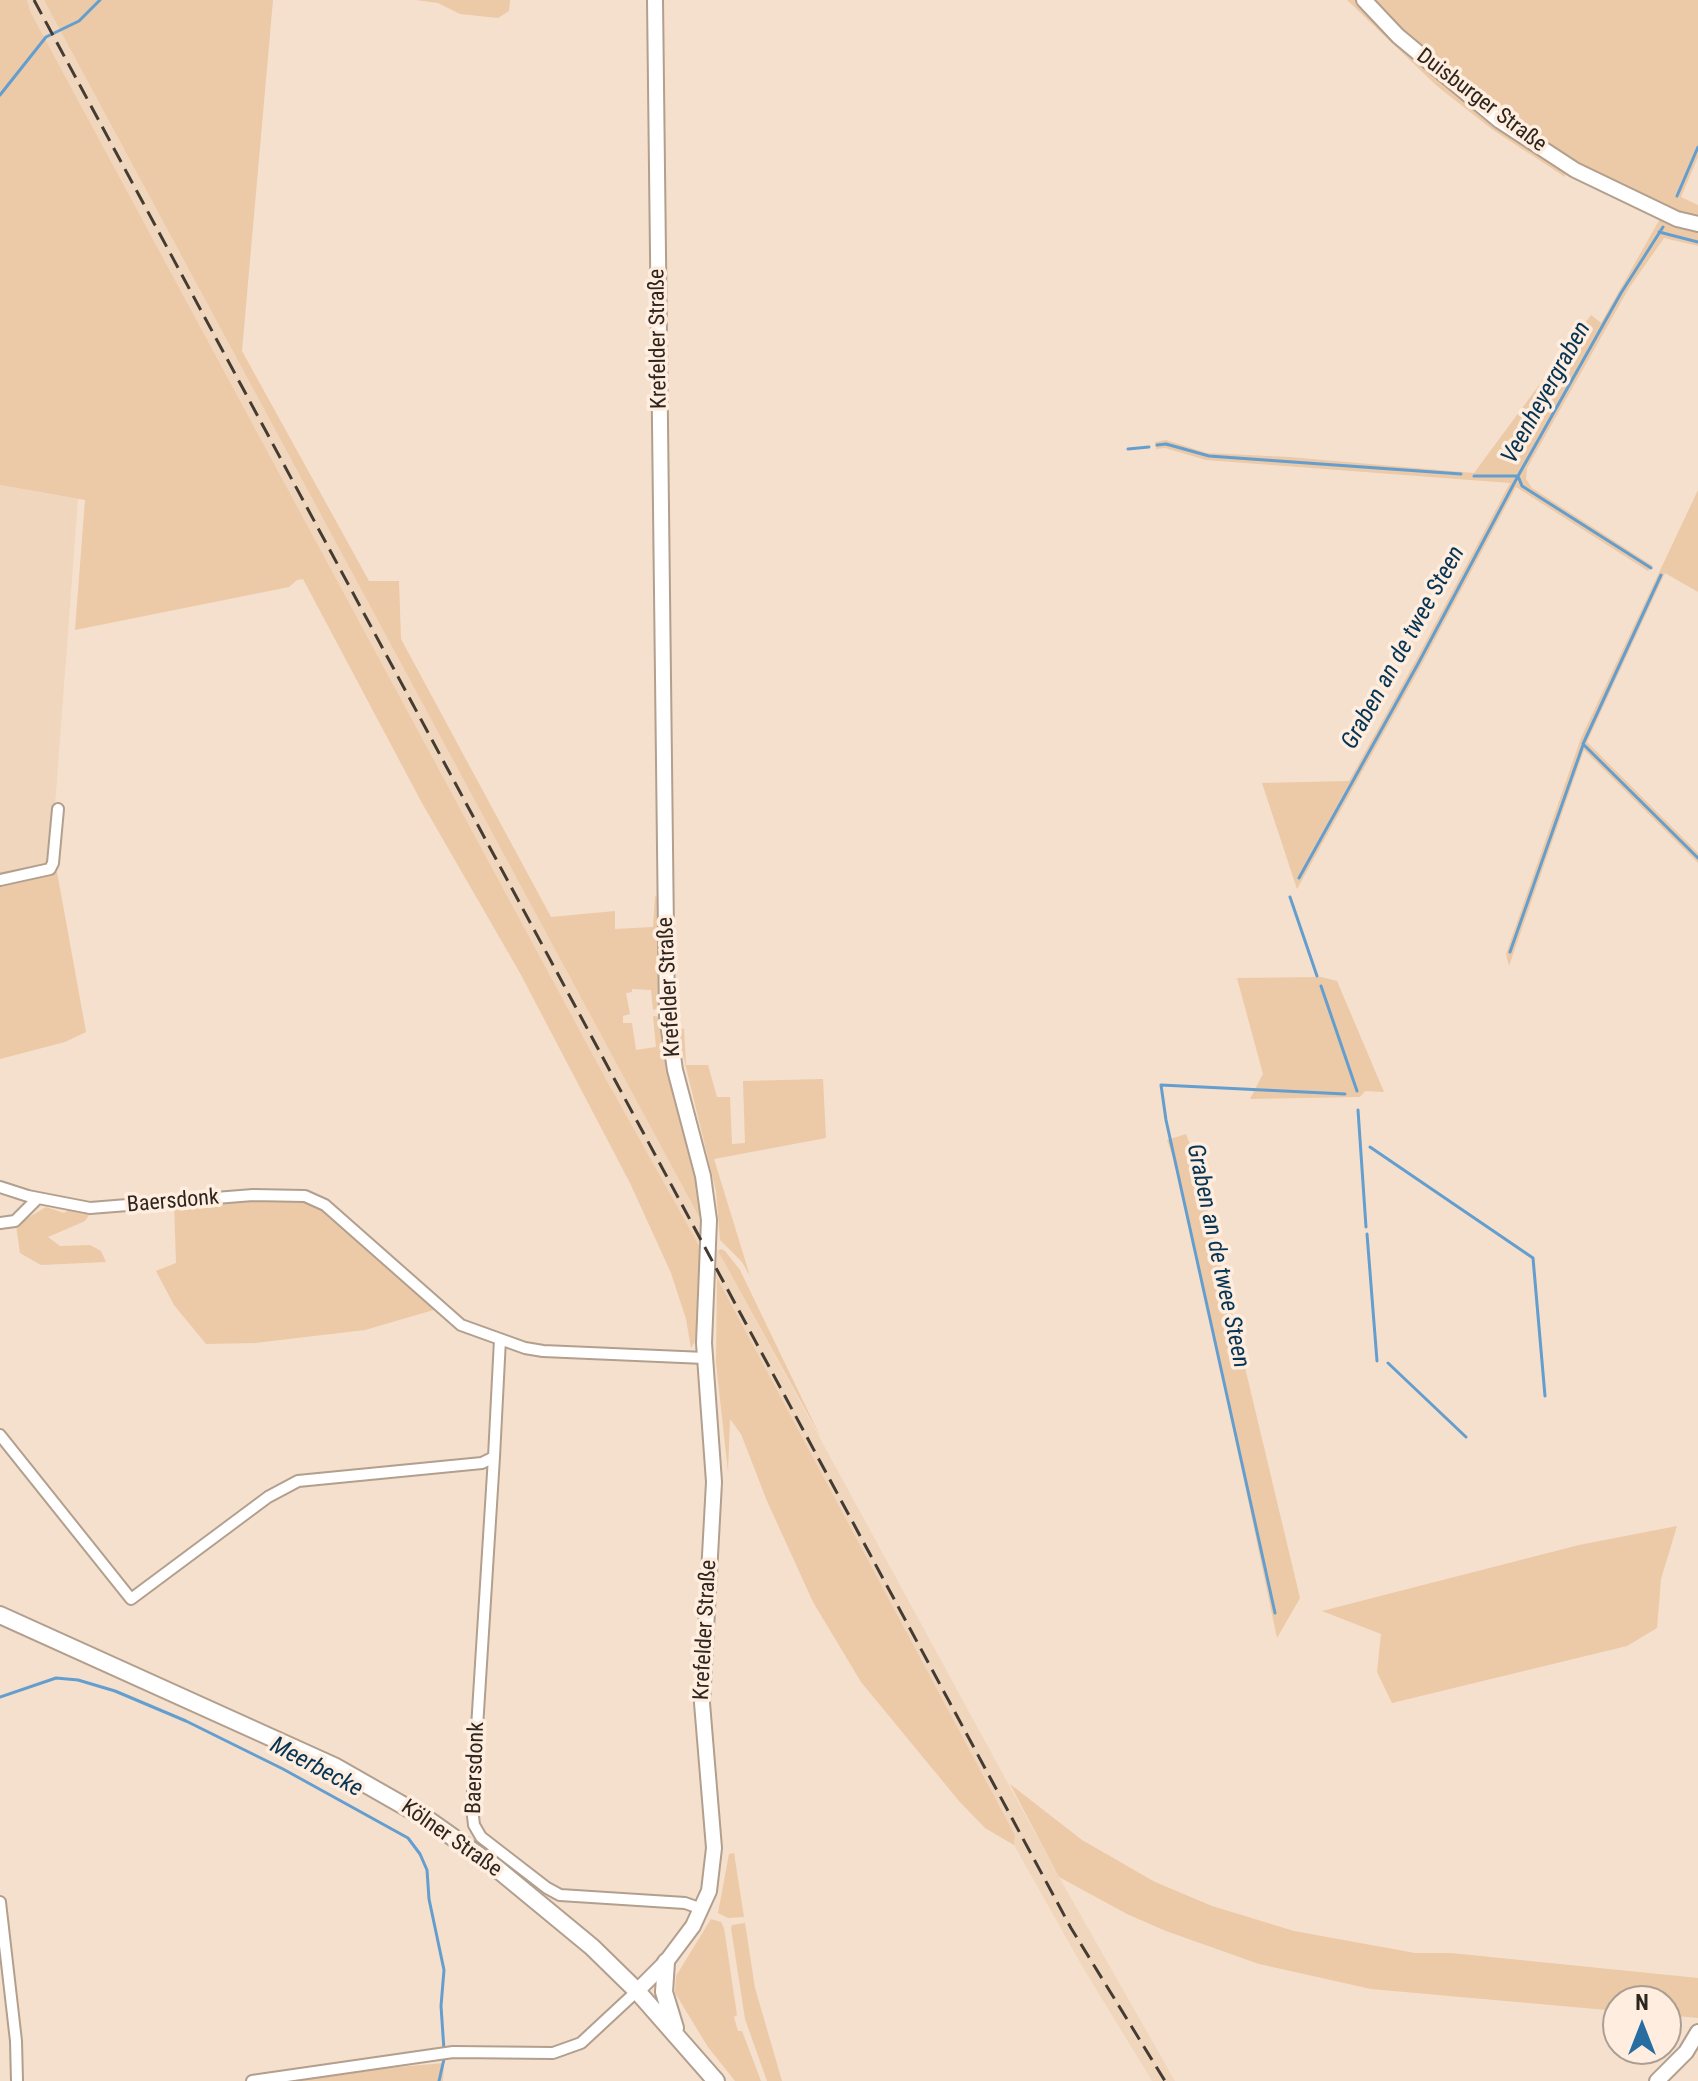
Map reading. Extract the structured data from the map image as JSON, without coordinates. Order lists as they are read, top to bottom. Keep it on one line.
{"streets":{"main road":["Duisburger Straße","Krefelder Straße","Kölner Straße"],"street":["Baersdonk"]},"crossings":[["Krefelder Straße","Baersdonk"],["Krefelder Straße","Kölner Straße"]],"water":["Veenheyergraben","Graben an de twee Steen","Meerbecke"],"north":"top"}
